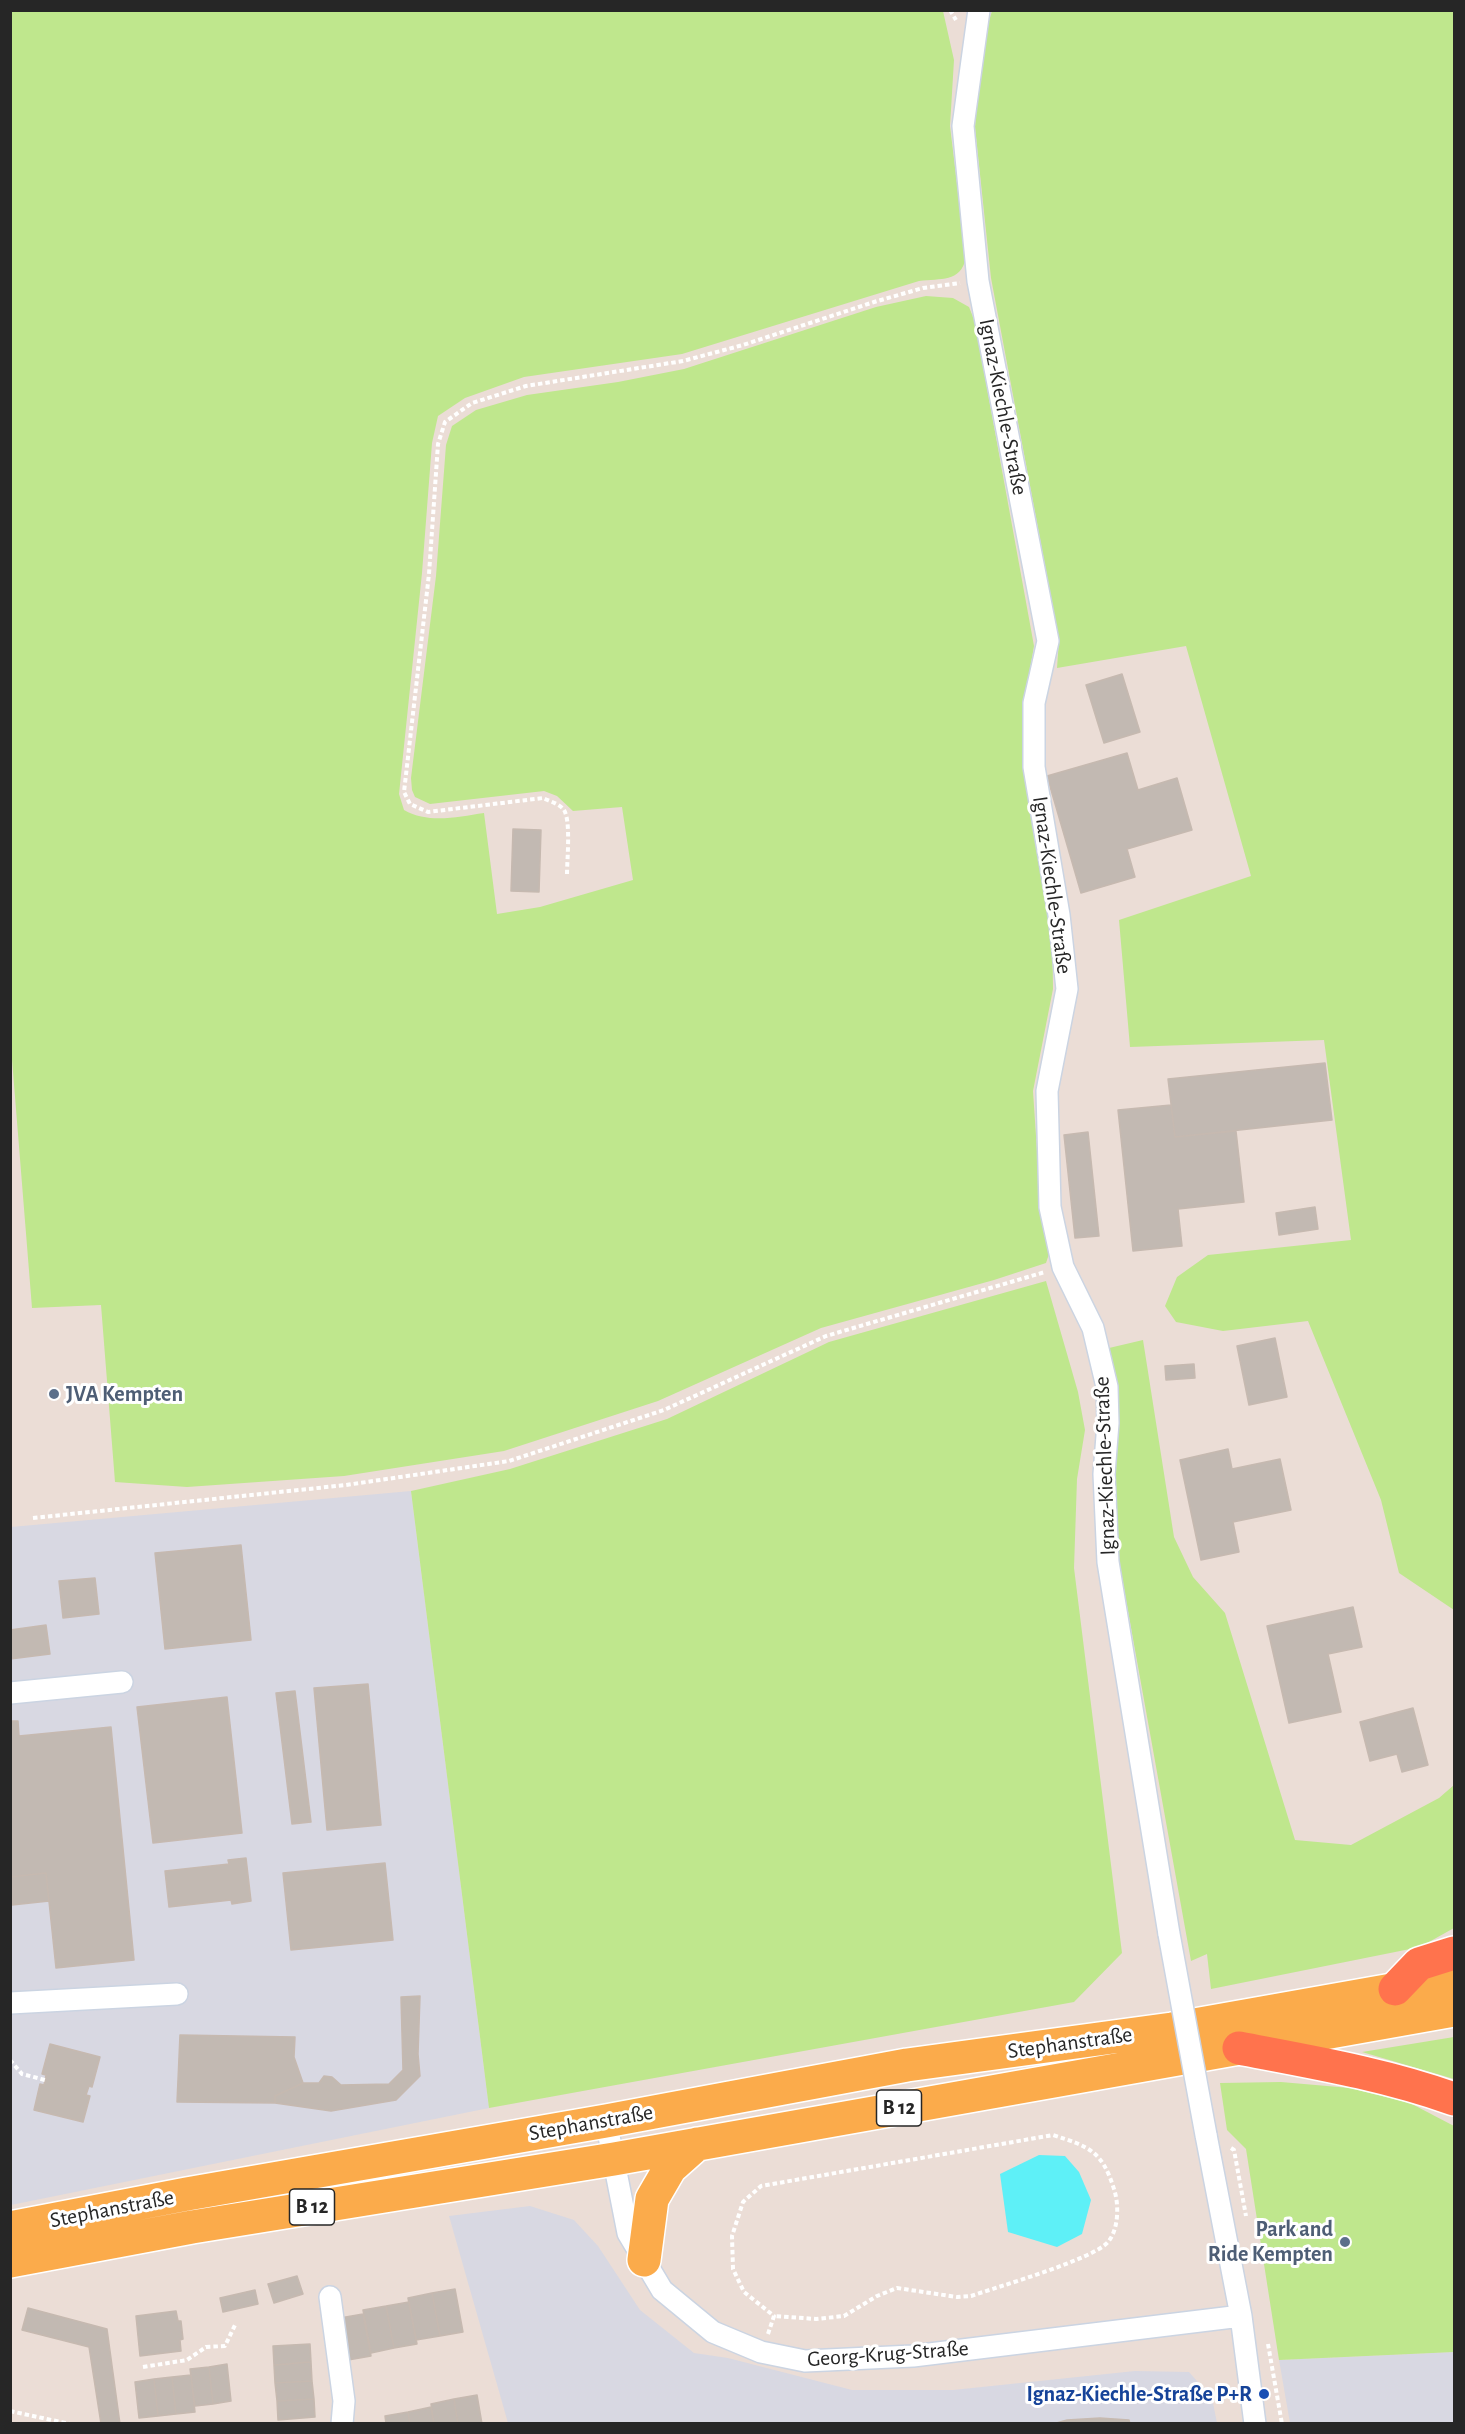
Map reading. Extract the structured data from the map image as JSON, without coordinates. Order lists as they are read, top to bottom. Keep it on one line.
{"streets":{"main road":["Stephanstraße","B 12"],"street":["Ignaz-Kiechle-Straße","Georg-Krug-Straße"]},"crossings":[["Ignaz-Kiechle-Straße","Georg-Krug-Straße"],["Stephanstraße","B 12"],["Stephanstraße","Georg-Krug-Straße"]],"places":["JVA Kempten","Park and Ride Kempten","Ignaz-Kiechle-Straße P+R"]}
